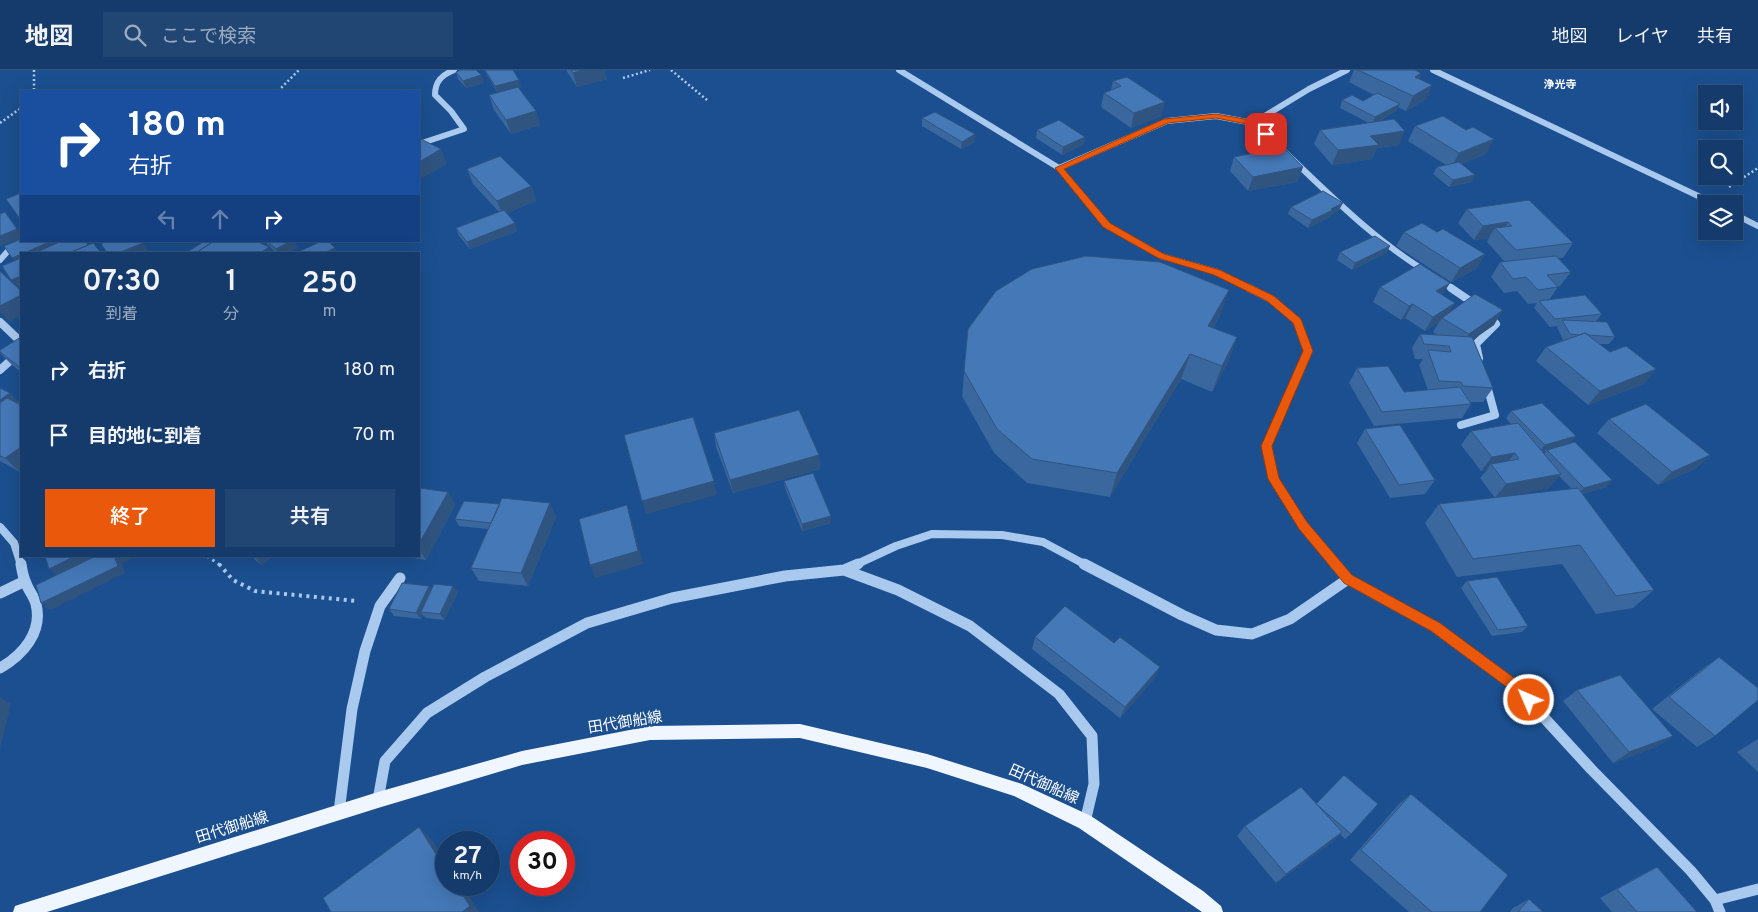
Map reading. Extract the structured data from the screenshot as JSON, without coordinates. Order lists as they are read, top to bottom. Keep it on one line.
{"streets":{"main road":["田代御船線"]},"districts":["浄光寺"],"page":{"header":"地図","search":"ここで検索","nav":["地図","レイヤ","共有"],"turn":["180 m","右折"],"eta":["07:30","到着","1","分","250","m"],"list":[{"name":"右折","value":"180 m"},{"name":"目的地に到着","value":"70 m"}],"buttons":["終了","共有"],"speed":"27 km/h","limit":"30"}}
